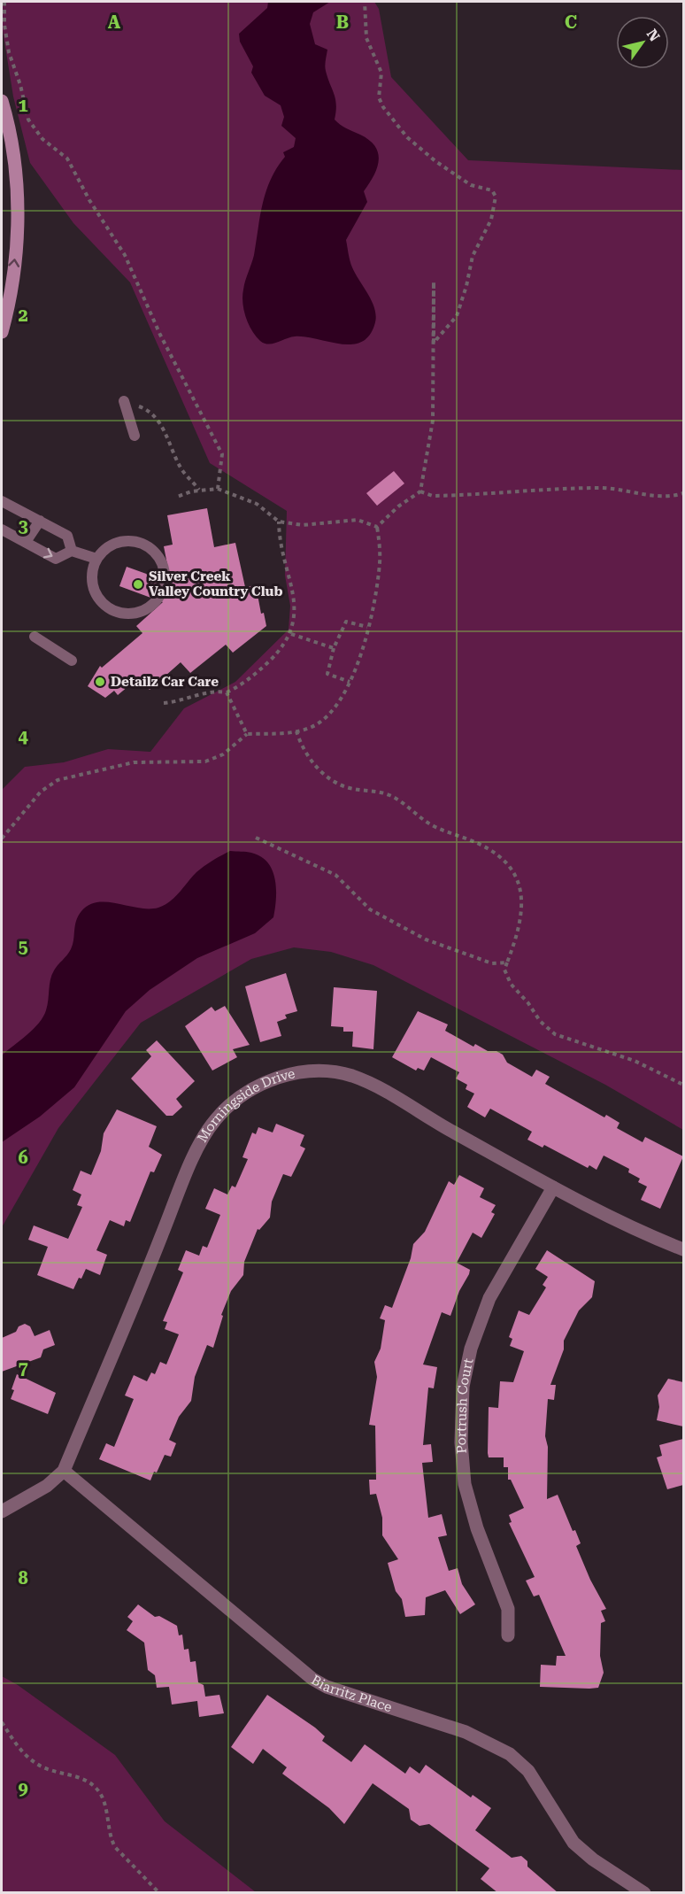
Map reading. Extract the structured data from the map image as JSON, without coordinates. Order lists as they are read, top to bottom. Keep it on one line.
{"streets":{"street":["Morningside Drive","Portrush Court","Biarritz Place"]},"crossings":[["Morningside Drive","Portrush Court"],["Morningside Drive","Biarritz Place"]],"places":["Silver Creek Valley Country Club","Detailz Car Care"],"north":"top right","grid":{"columns":["A","B","C"],"rows":["1","2","3","4","5","6","7","8","9"]}}
